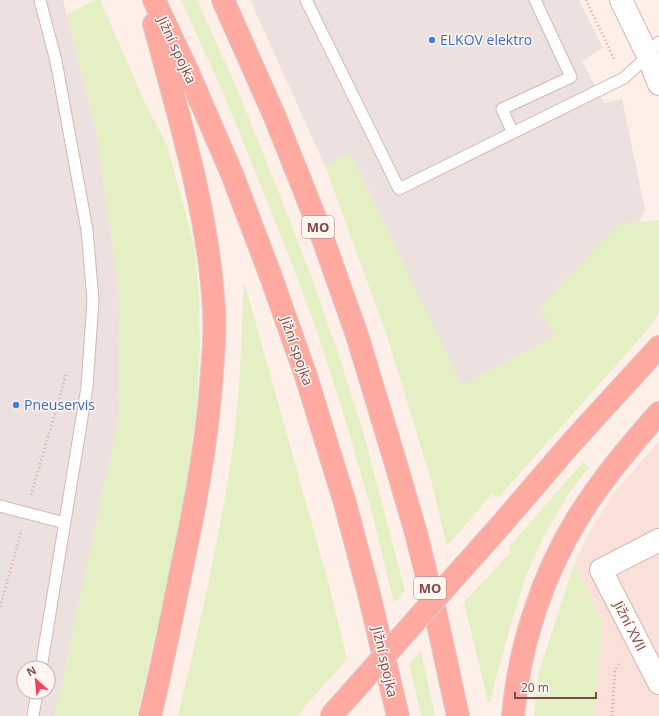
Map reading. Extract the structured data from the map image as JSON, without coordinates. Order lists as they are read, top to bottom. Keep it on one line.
{"streets":{"highway":["Jižní spojka","MO"],"street":["Jižní XVII"]},"places":["ELKOV elektro","Pneuservis"],"scale_bar":"20 m","north":"top left"}
